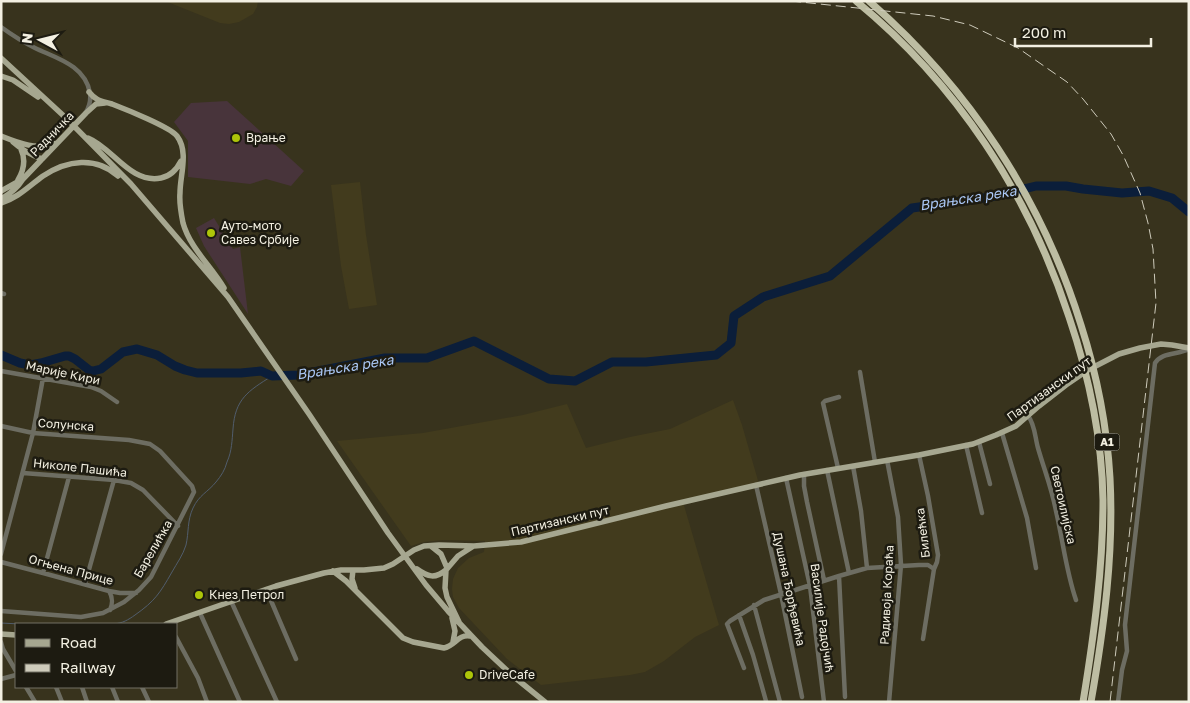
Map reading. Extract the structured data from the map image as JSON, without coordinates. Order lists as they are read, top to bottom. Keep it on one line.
{"streets":{"highway":["A1"],"main road":["Радничка","Партизански пут"],"street":["Марије Кири","Солунска","Николе Пашића","Светоилијска","Билећка","Барелићка","Огњена Прице","Душана Ђорђевића","Радивоја Кораћа","Василије Радојчић"]},"crossings":[["Партизански пут","Светоилијска"],["Партизански пут","Билећка"],["Партизански пут","Душана Ђорђевића"],["Партизански пут","Радивоја Кораћа"],["Партизански пут","Василије Радојчић"],["Солунска","Барелићка"],["Николе Пашића","Барелићка"],["Барелићка","Огњена Прице"]],"water":["Врањска река"],"places":["Врање","Ауто-мото Савез Србије","Кнез Петрол","DriveCafe"],"legend":["Road","Railway"],"scale_bar":"200 m","north":"left"}
